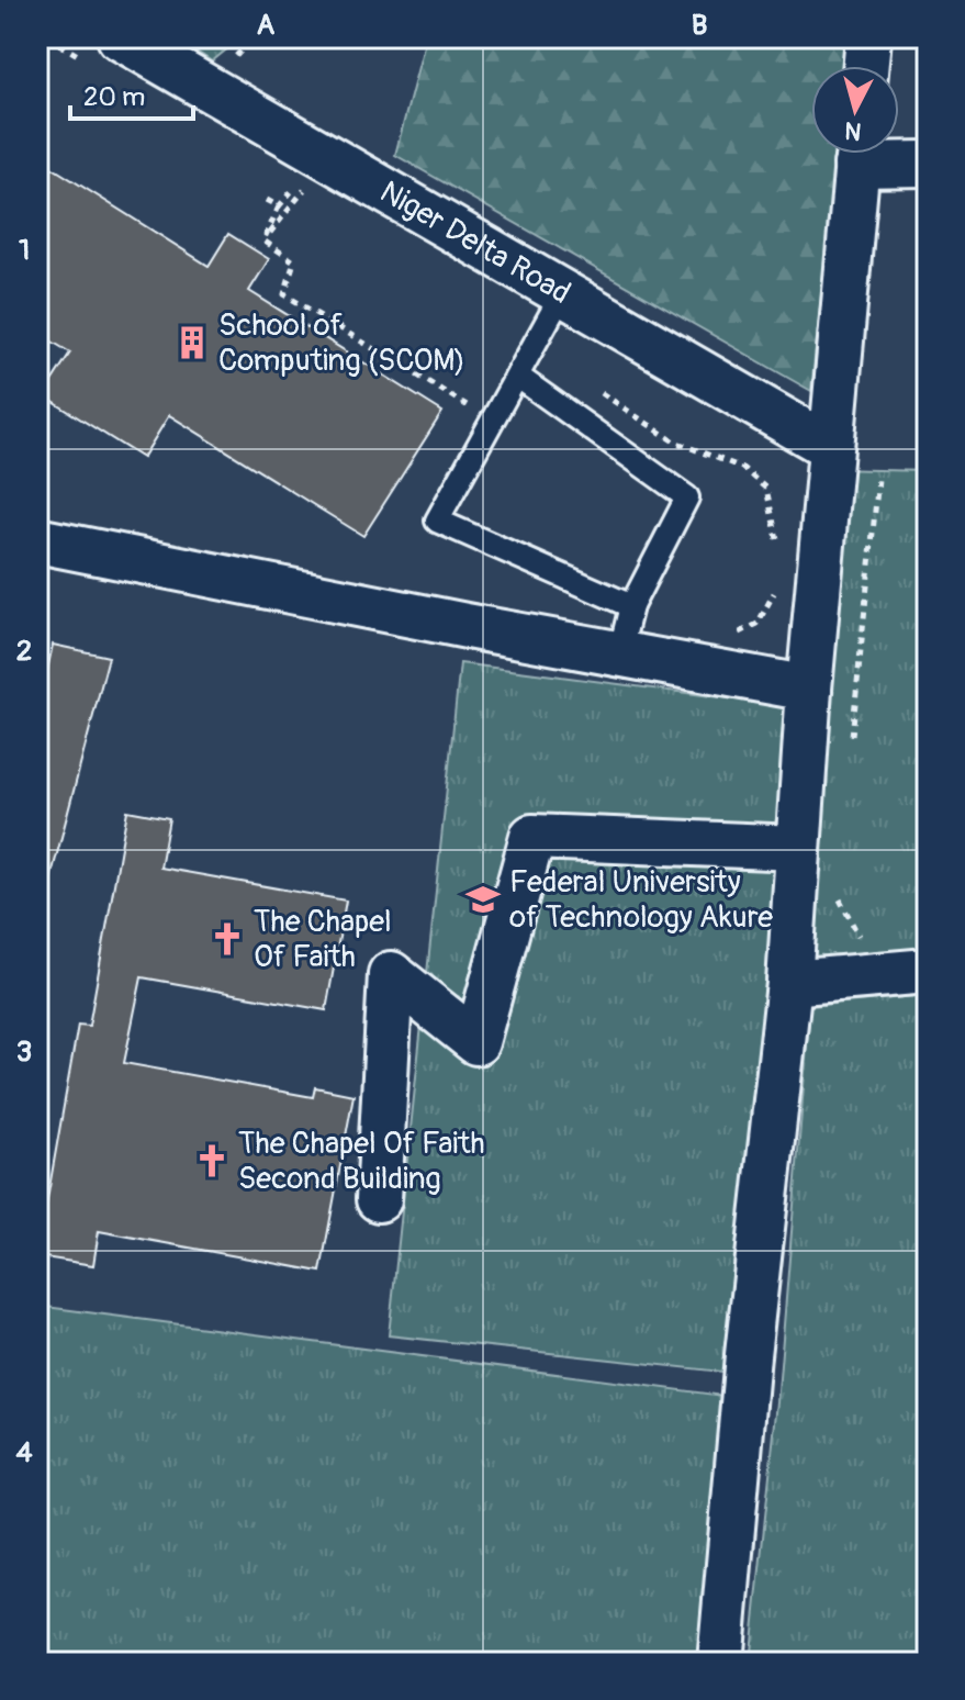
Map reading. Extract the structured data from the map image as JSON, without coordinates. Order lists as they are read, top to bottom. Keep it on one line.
{"streets":{"street":["Niger Delta Road"]},"places":{"building":["School of Computing (SCOM)"],"school or university":["Federal University of Technology Akure"],"church":["The Chapel Of Faith","The Chapel Of Faith Second Building"]},"scale_bar":"20 m","north":"bottom","grid":{"columns":["A","B"],"rows":["1","2","3","4"]}}
